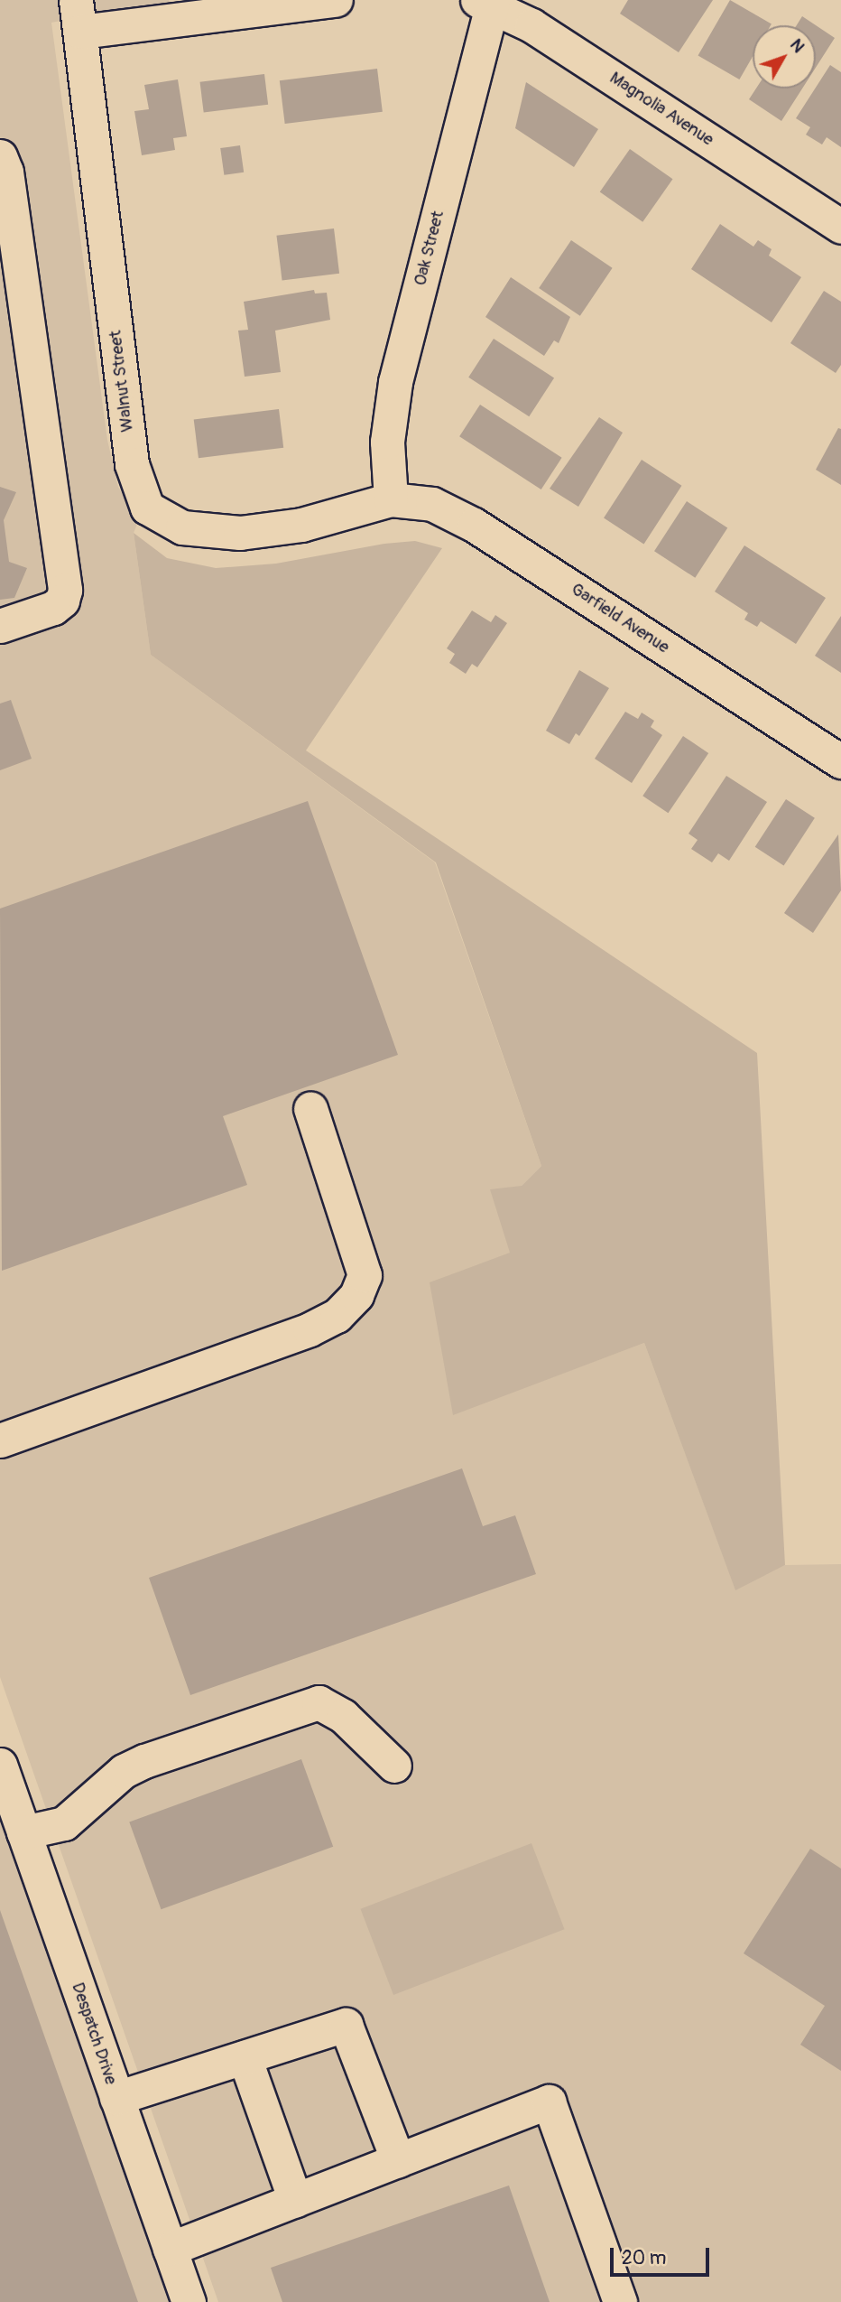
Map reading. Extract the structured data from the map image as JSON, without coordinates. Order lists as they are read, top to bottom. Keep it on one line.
{"streets":{"street":["Magnolia Avenue","Oak Street","Walnut Street","Garfield Avenue","Despatch Drive"]},"crossings":[["Magnolia Avenue","Oak Street"],["Oak Street","Walnut Street"],["Oak Street","Garfield Avenue"],["Walnut Street","Garfield Avenue"]],"scale_bar":"20 m","north":"top right"}
